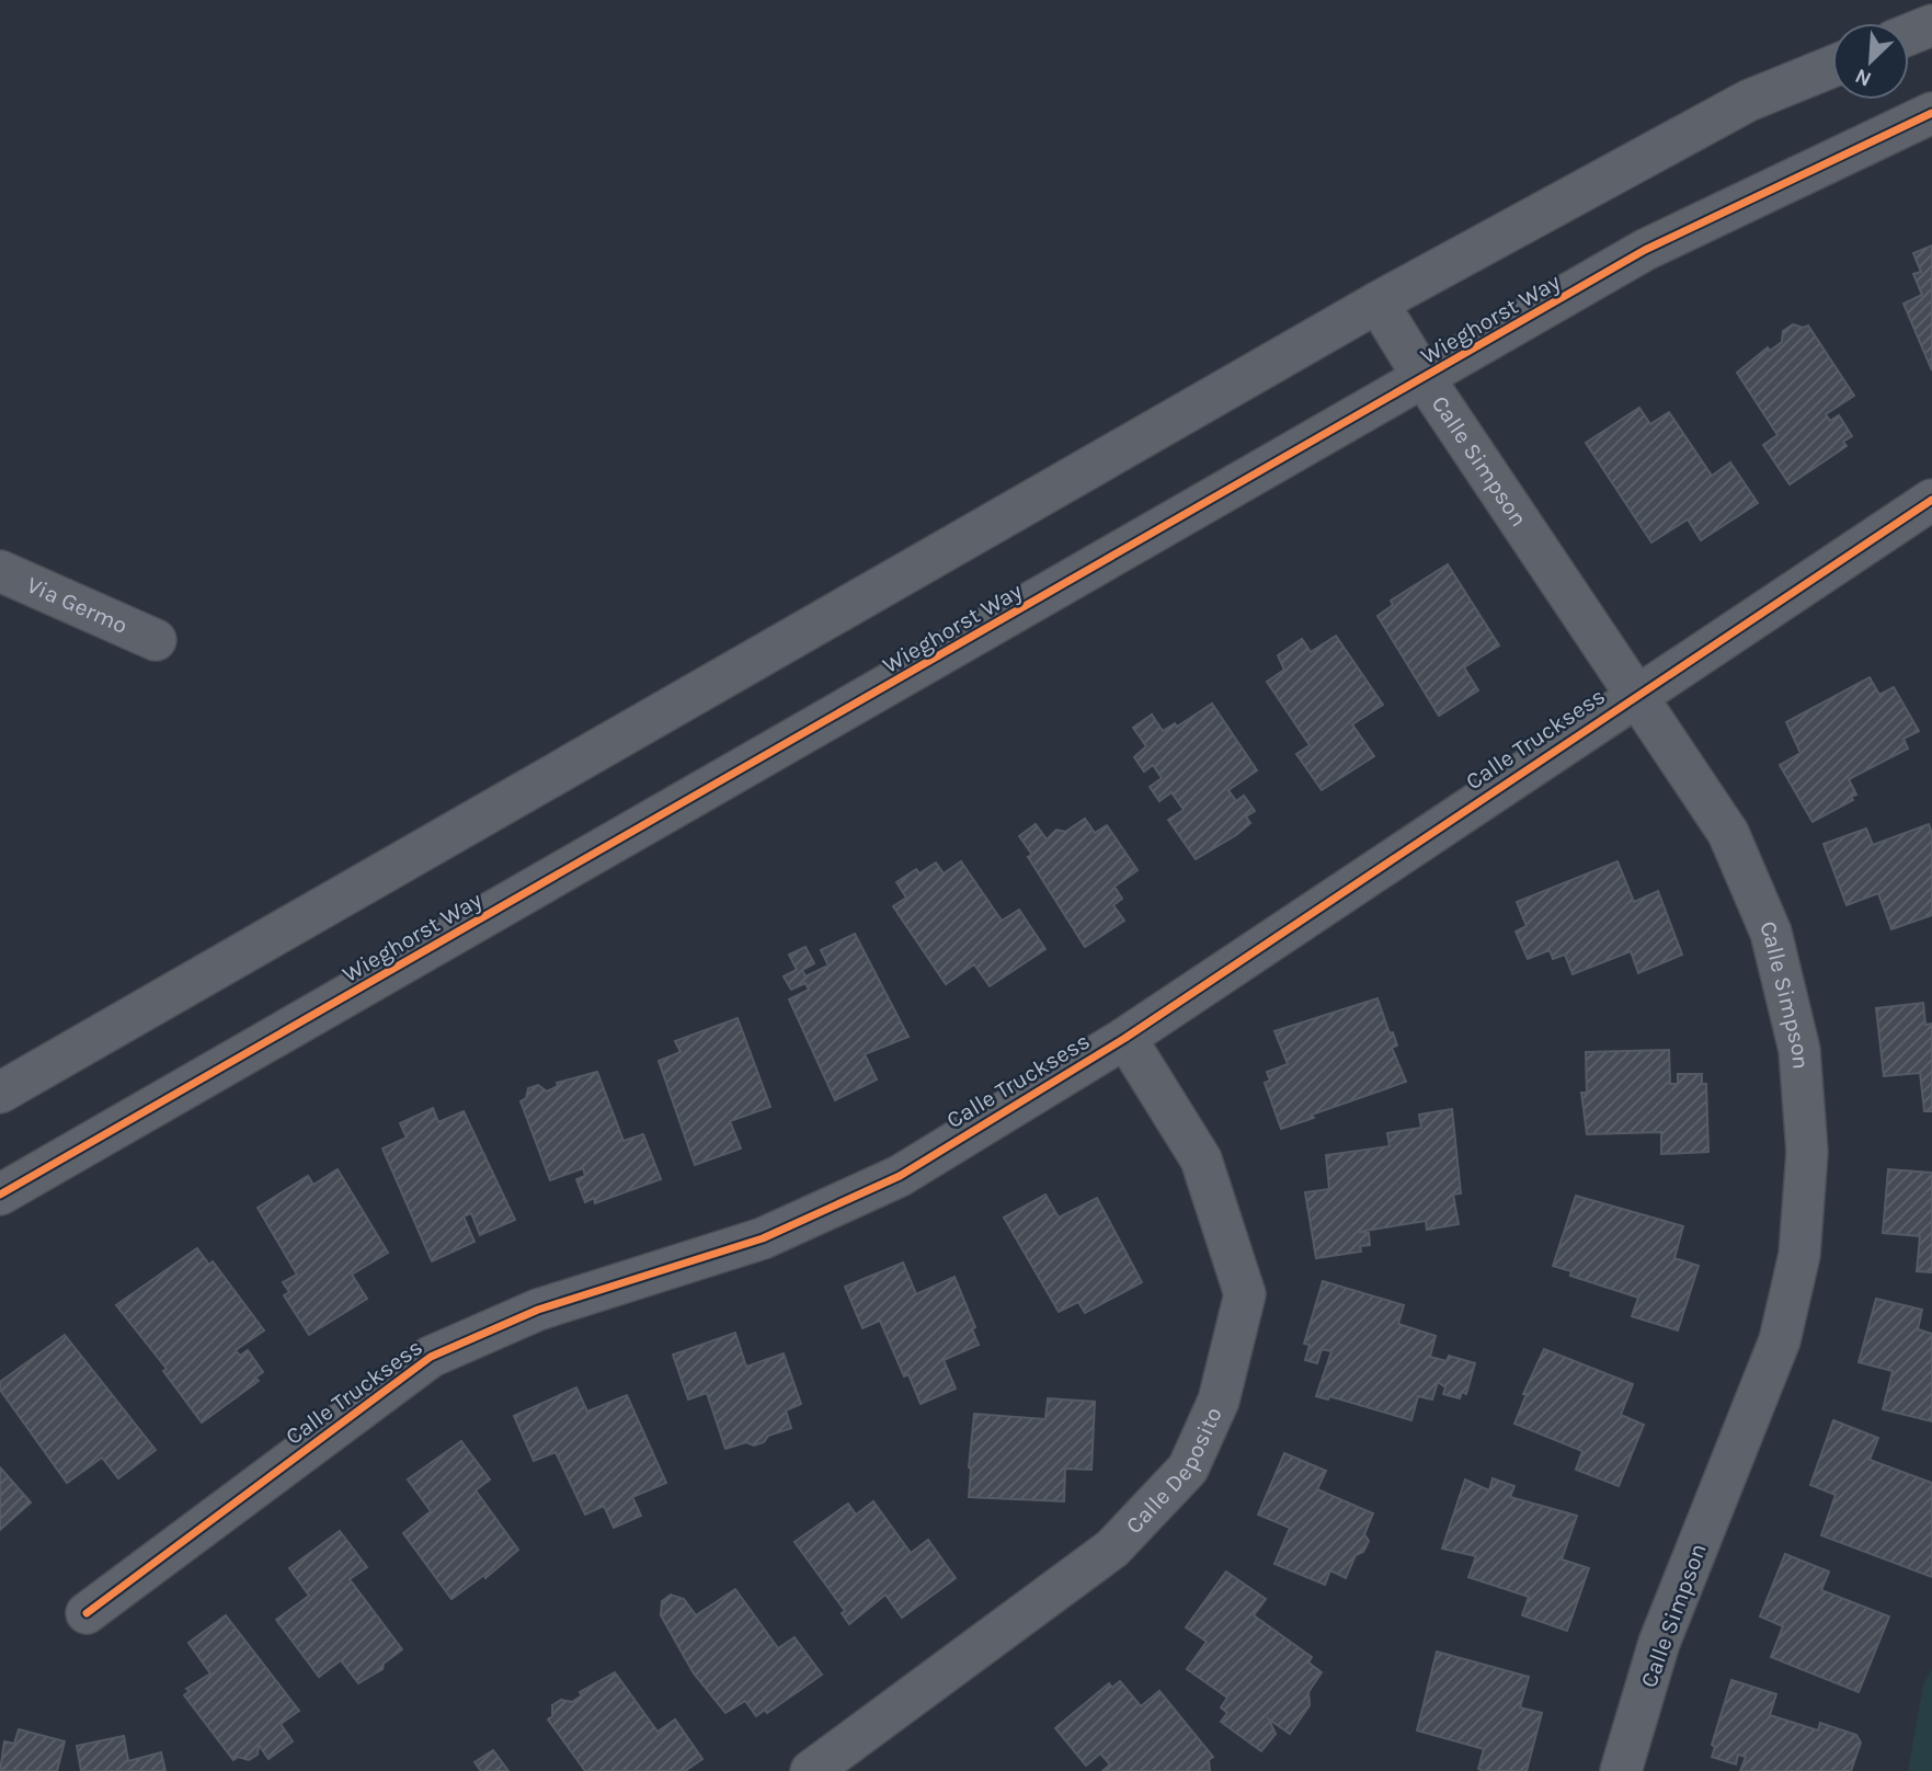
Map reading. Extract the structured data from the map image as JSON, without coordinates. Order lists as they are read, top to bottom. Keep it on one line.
{"streets":{"street":["Wieghorst Way","Calle Simpson","Via Germo","Calle Trucksess","Calle Deposito"]},"crossings":[["Wieghorst Way","Calle Simpson"],["Calle Simpson","Calle Trucksess"],["Calle Trucksess","Calle Deposito"]],"north":"bottom left"}
